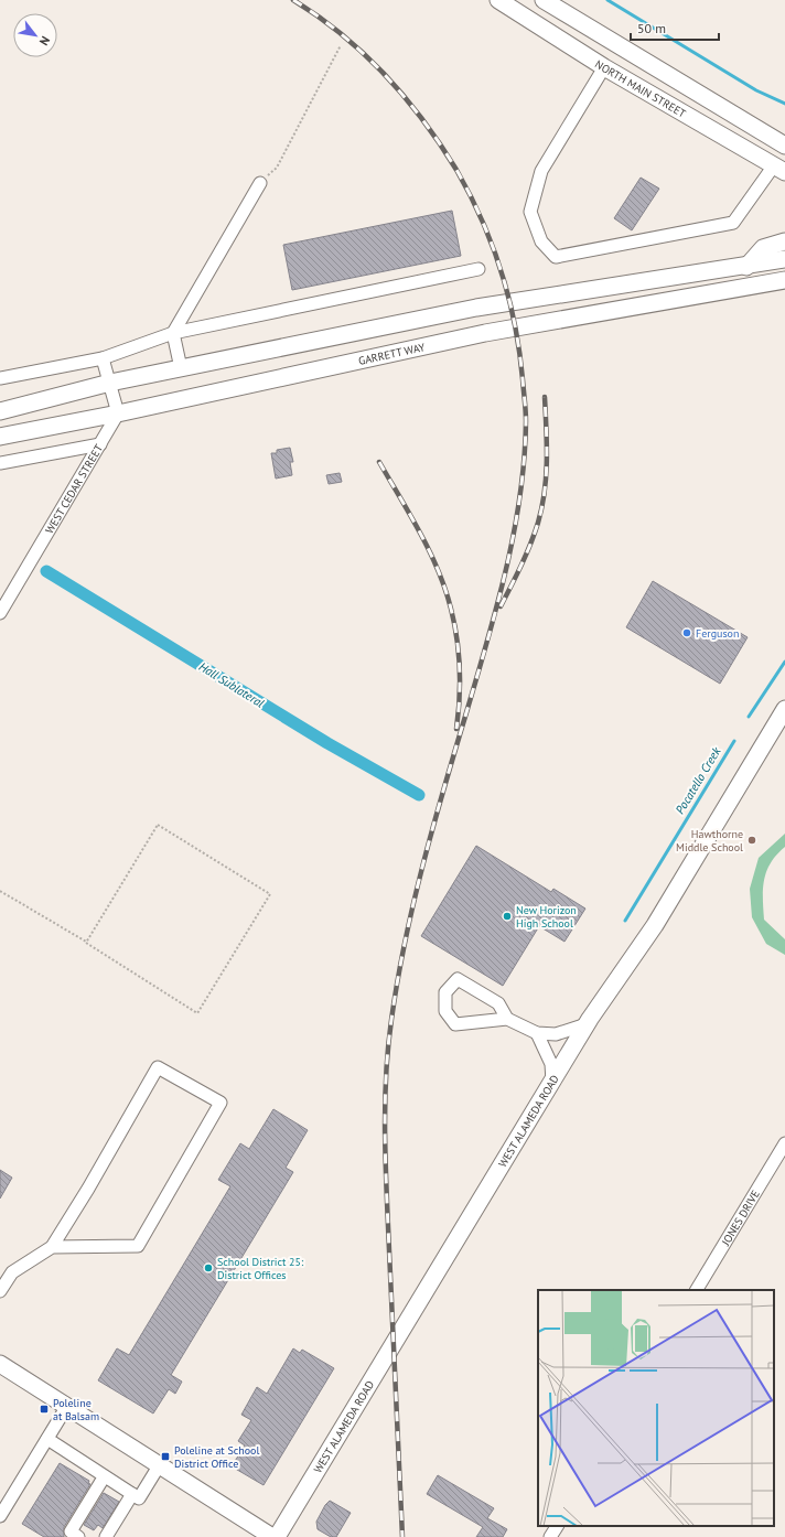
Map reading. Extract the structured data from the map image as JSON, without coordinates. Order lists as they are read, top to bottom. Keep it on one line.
{"streets":{"main road":["NORTH MAIN STREET","GARRETT WAY","WEST ALAMEDA ROAD"],"street":["WEST CEDAR STREET","JONES DRIVE"]},"crossings":[["GARRETT WAY","WEST CEDAR STREET"]],"water":["Hall Sublateral","Pocatello Creek"],"places":{"other":["Ferguson","Hawthorne Middle School","New Horizon High School","School District 25: District Offices"],"transit":["Poleline at Balsam","Poleline at School District Office"]},"scale_bar":"50 m","north":"bottom right"}
